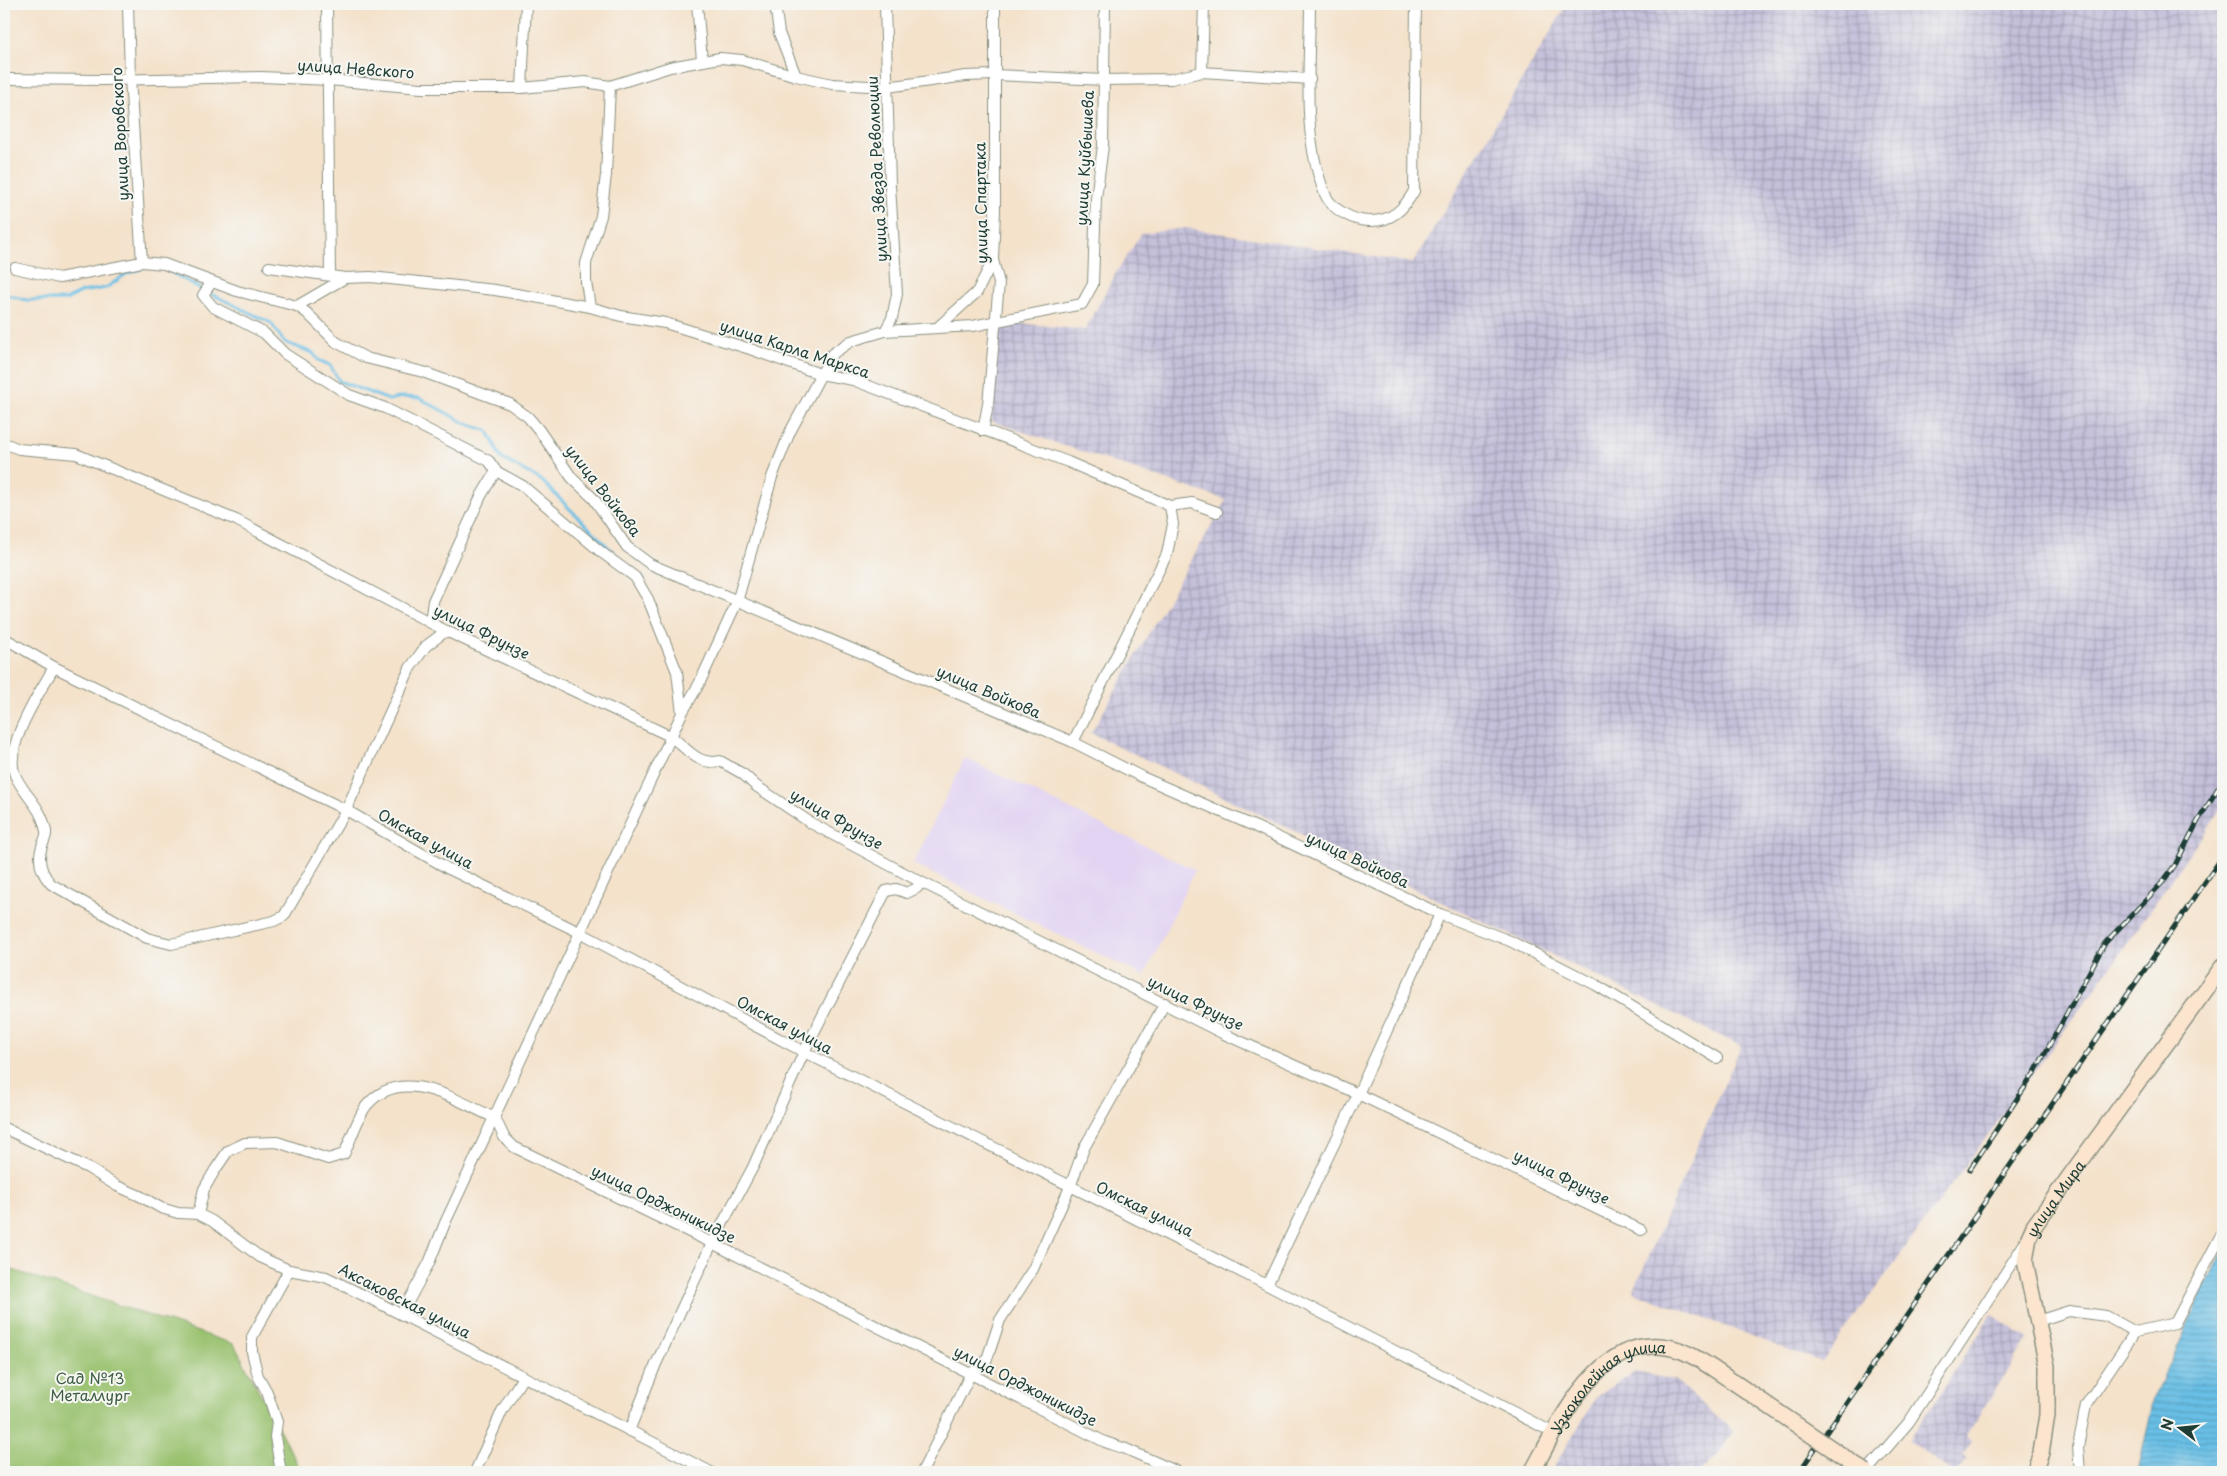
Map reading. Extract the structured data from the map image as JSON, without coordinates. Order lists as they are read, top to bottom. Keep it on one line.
{"streets":{"street":["улица Невского","улица Воровского","улица Куйбышева","улица Звезда Революции","улица Спартака","улица Карла Маркса","улица Войкова","улица Фрунзе","Омская улица","улица Мира","улица Орджоникидзе","Аксаковская улица","Узкоколейная улица"]},"crossings":[["улица Невского","улица Воровского"],["улица Невского","улица Куйбышева"],["улица Невского","улица Звезда Революции"],["улица Невского","улица Спартака"],["улица Куйбышева","улица Спартака"],["улица Спартака","улица Карла Маркса"],["улица Карла Маркса","улица Войкова"],["Омская улица","Узкоколейная улица"]],"parks":["Сад №13 Металлург"],"north":"left"}
